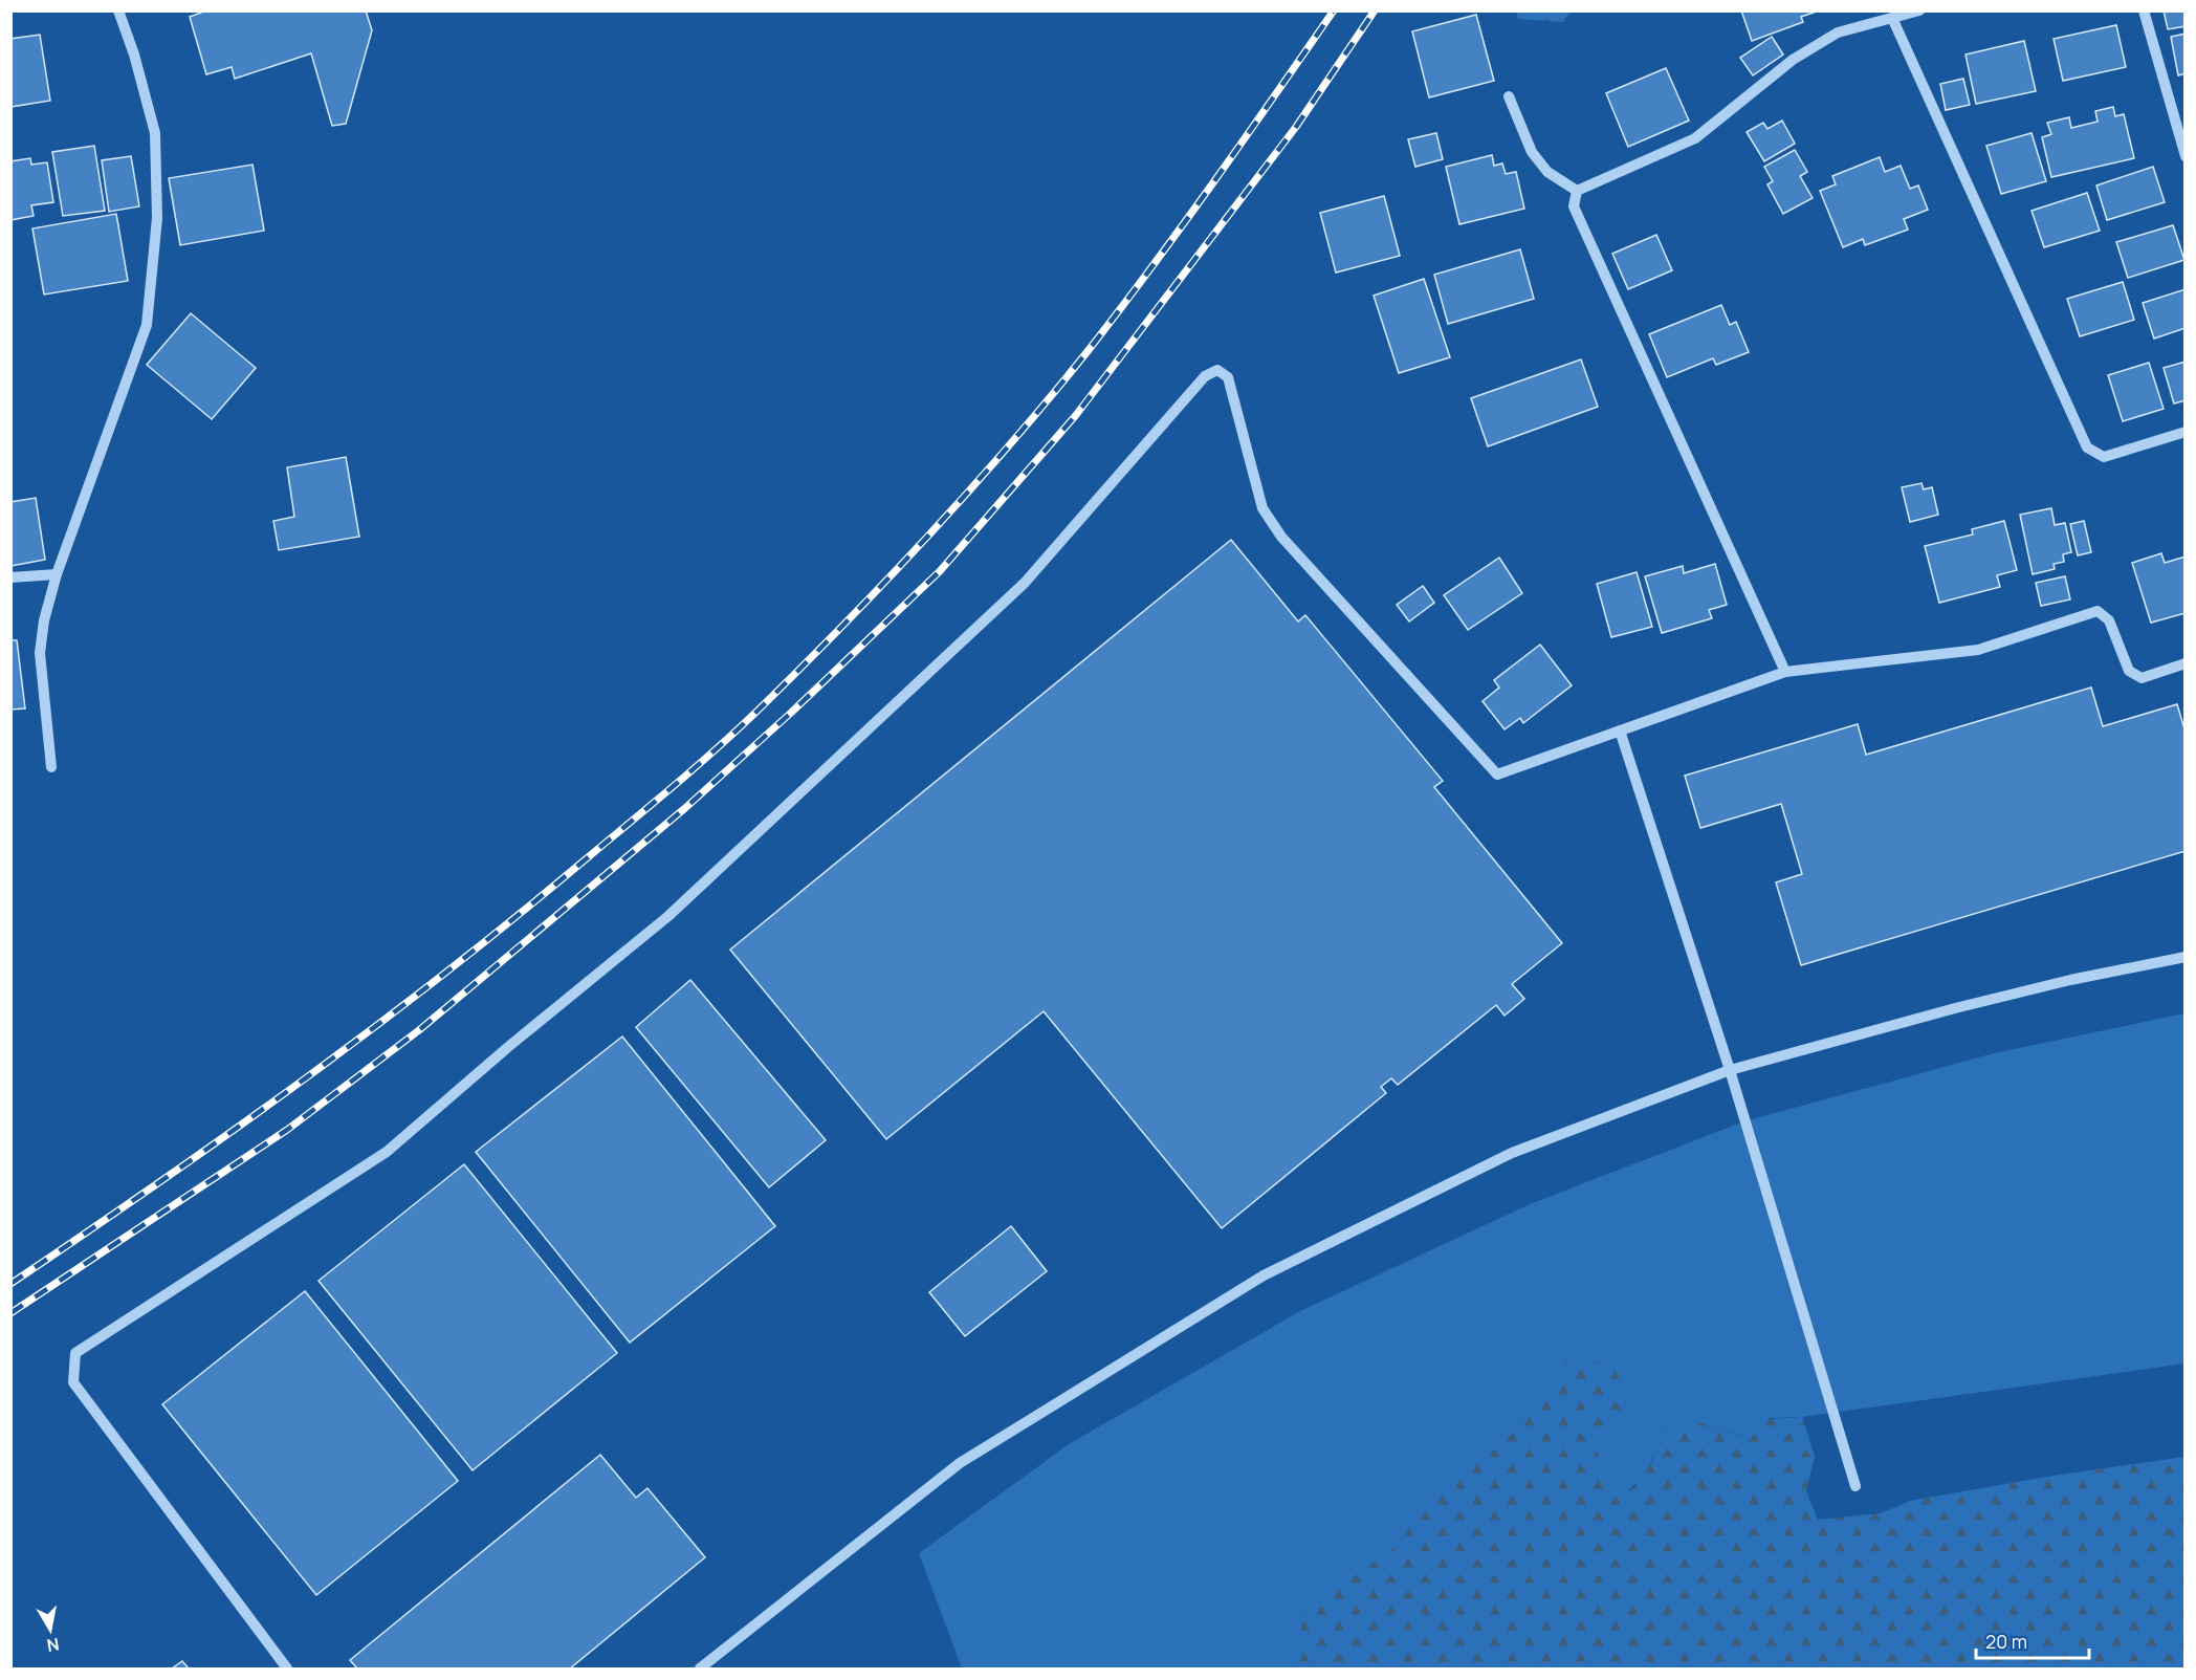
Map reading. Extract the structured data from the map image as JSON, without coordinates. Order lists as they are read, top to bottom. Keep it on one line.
{"scale_bar":"20 m","north":"bottom"}
